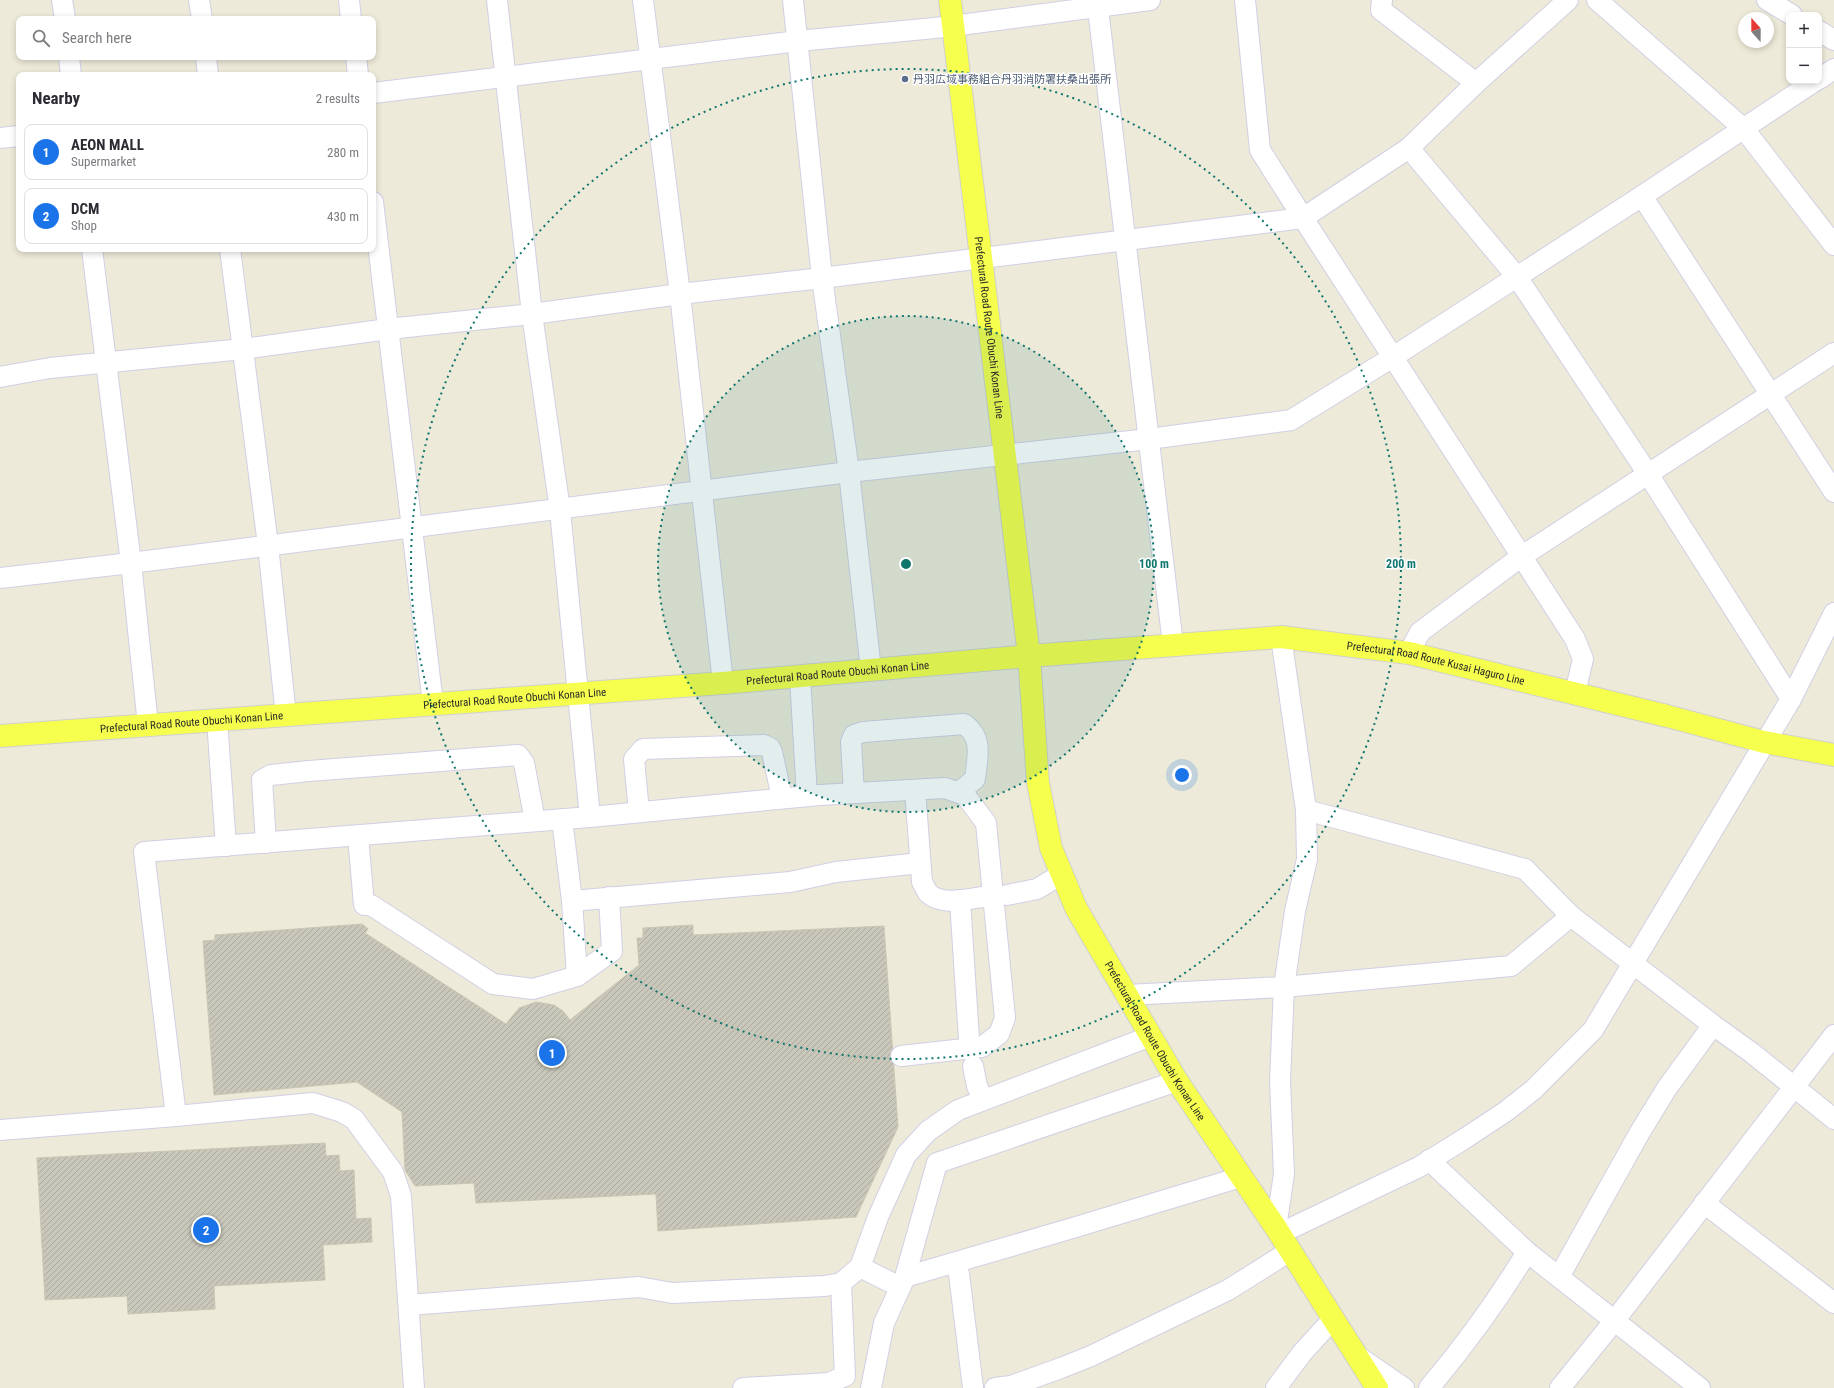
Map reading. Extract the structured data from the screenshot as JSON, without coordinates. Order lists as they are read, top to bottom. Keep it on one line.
{"streets":{"main road":["Prefectural Road Route Obuchi Konan Line","Prefectural Road Route Kusai Haguro Line"]},"crossings":[["Prefectural Road Route Obuchi Konan Line","Prefectural Road Route Kusai Haguro Line"]],"places":["丹羽広域事務組合丹羽消防署扶桑出張所"],"north":"top","page":{"map_buttons":["+","−"],"search":"Search here","heading":["Nearby","2 results"],"list":[{"mark":"1","name":"AEON MALL","note":"Supermarket","value":"280 m"},{"mark":"2","name":"DCM","note":"Shop","value":"430 m"}],"pins":["1","2"]},"rings":["100 m","200 m"]}
